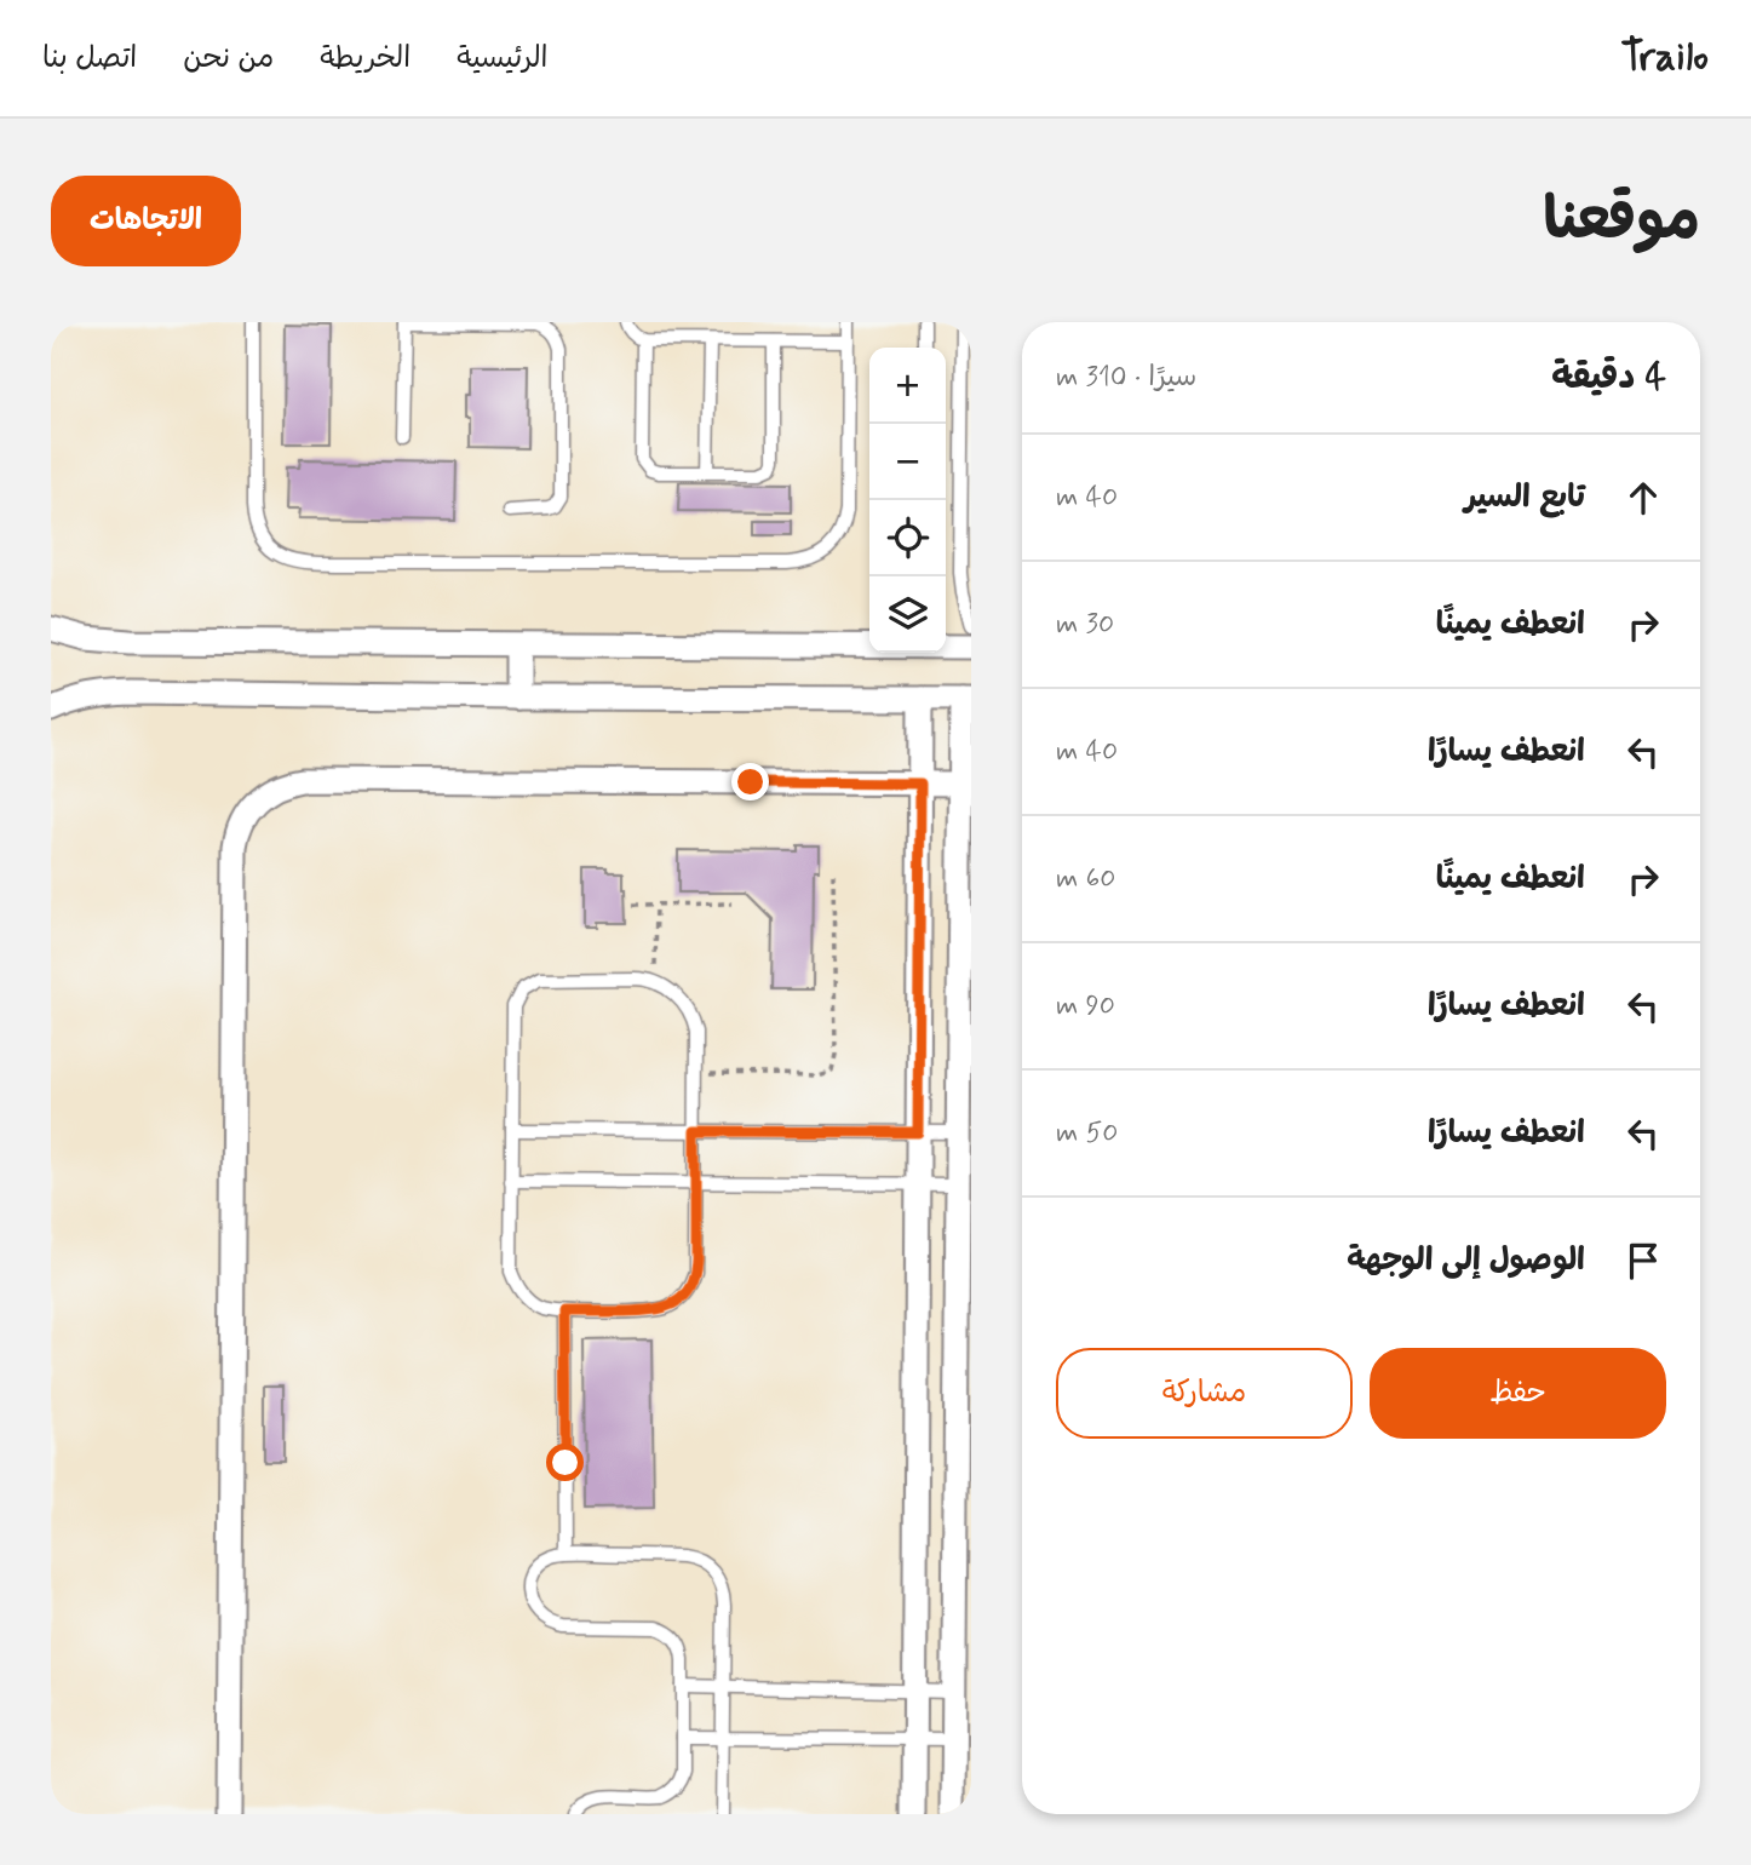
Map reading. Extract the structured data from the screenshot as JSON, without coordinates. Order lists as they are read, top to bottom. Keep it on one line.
{"page":{"header":"Trailo","nav":["الرئيسية","الخريطة","من نحن","اتصل بنا"],"title":"موقعنا","buttons":["الاتجاهات",["حفظ","مشاركة"]],"heading":["4 دقيقة","سيرًا · 310 m"],"map_buttons":["+","−"],"list":[["تابع السير","40 m"],["انعطف يمينًا","30 m"],["انعطف يسارًا","40 m"],["انعطف يمينًا","60 m"],["انعطف يسارًا","90 m"],["انعطف يسارًا","50 m"],"الوصول إلى الوجهة"]}}
